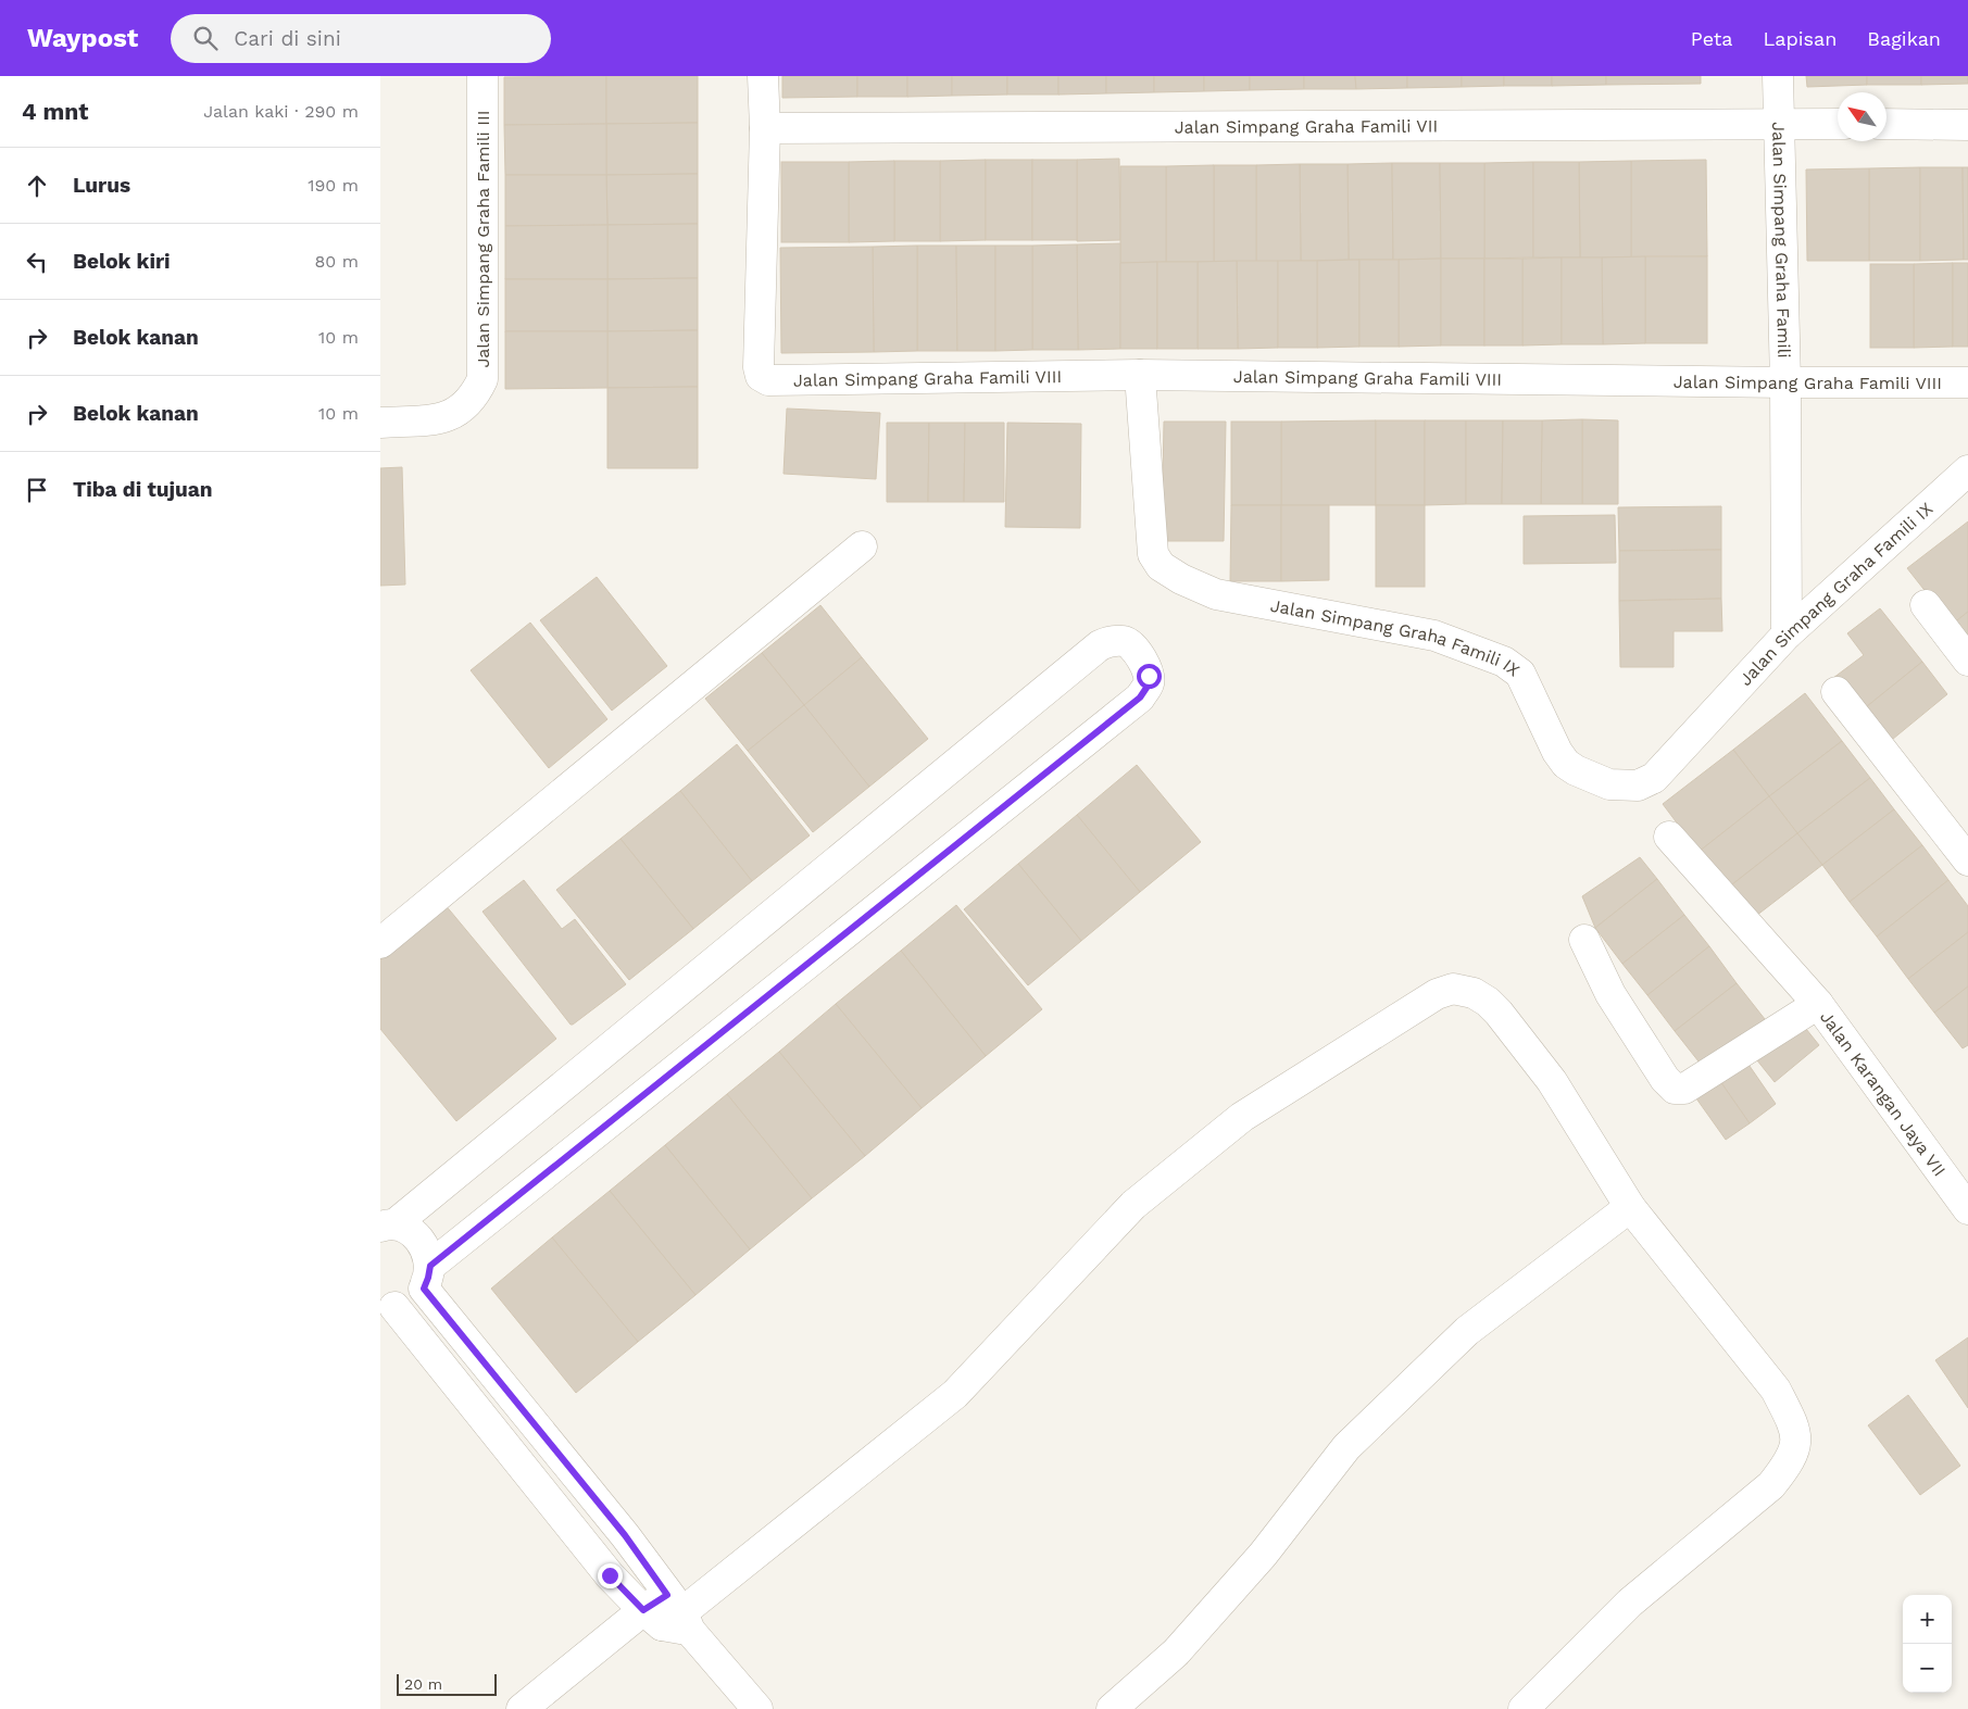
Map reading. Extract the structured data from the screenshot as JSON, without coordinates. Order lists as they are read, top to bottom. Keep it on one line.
{"streets":{"street":["Jalan Simpang Graha Famili VII","Jalan Simpang Graha Famili III","Jalan Simpang Graha Famili","Jalan Simpang Graha Famili VIII","Jalan Simpang Graha Famili IX","Jalan Karangan Jaya VII"]},"crossings":[["Jalan Simpang Graha Famili VII","Jalan Simpang Graha Famili"],["Jalan Simpang Graha Famili VII","Jalan Simpang Graha Famili VIII"],["Jalan Simpang Graha Famili","Jalan Simpang Graha Famili VIII"],["Jalan Simpang Graha Famili","Jalan Simpang Graha Famili IX"],["Jalan Simpang Graha Famili VIII","Jalan Simpang Graha Famili IX"]],"scale_bar":"20 m","north":"top left","page":{"header":"Waypost","search":"Cari di sini","nav":["Peta","Lapisan","Bagikan"],"heading":["4 mnt","Jalan kaki · 290 m"],"list":[["Lurus","190 m"],["Belok kiri","80 m"],["Belok kanan","10 m"],["Belok kanan","10 m"],"Tiba di tujuan"],"map_buttons":["+","−"],"scale":"20 m"}}
